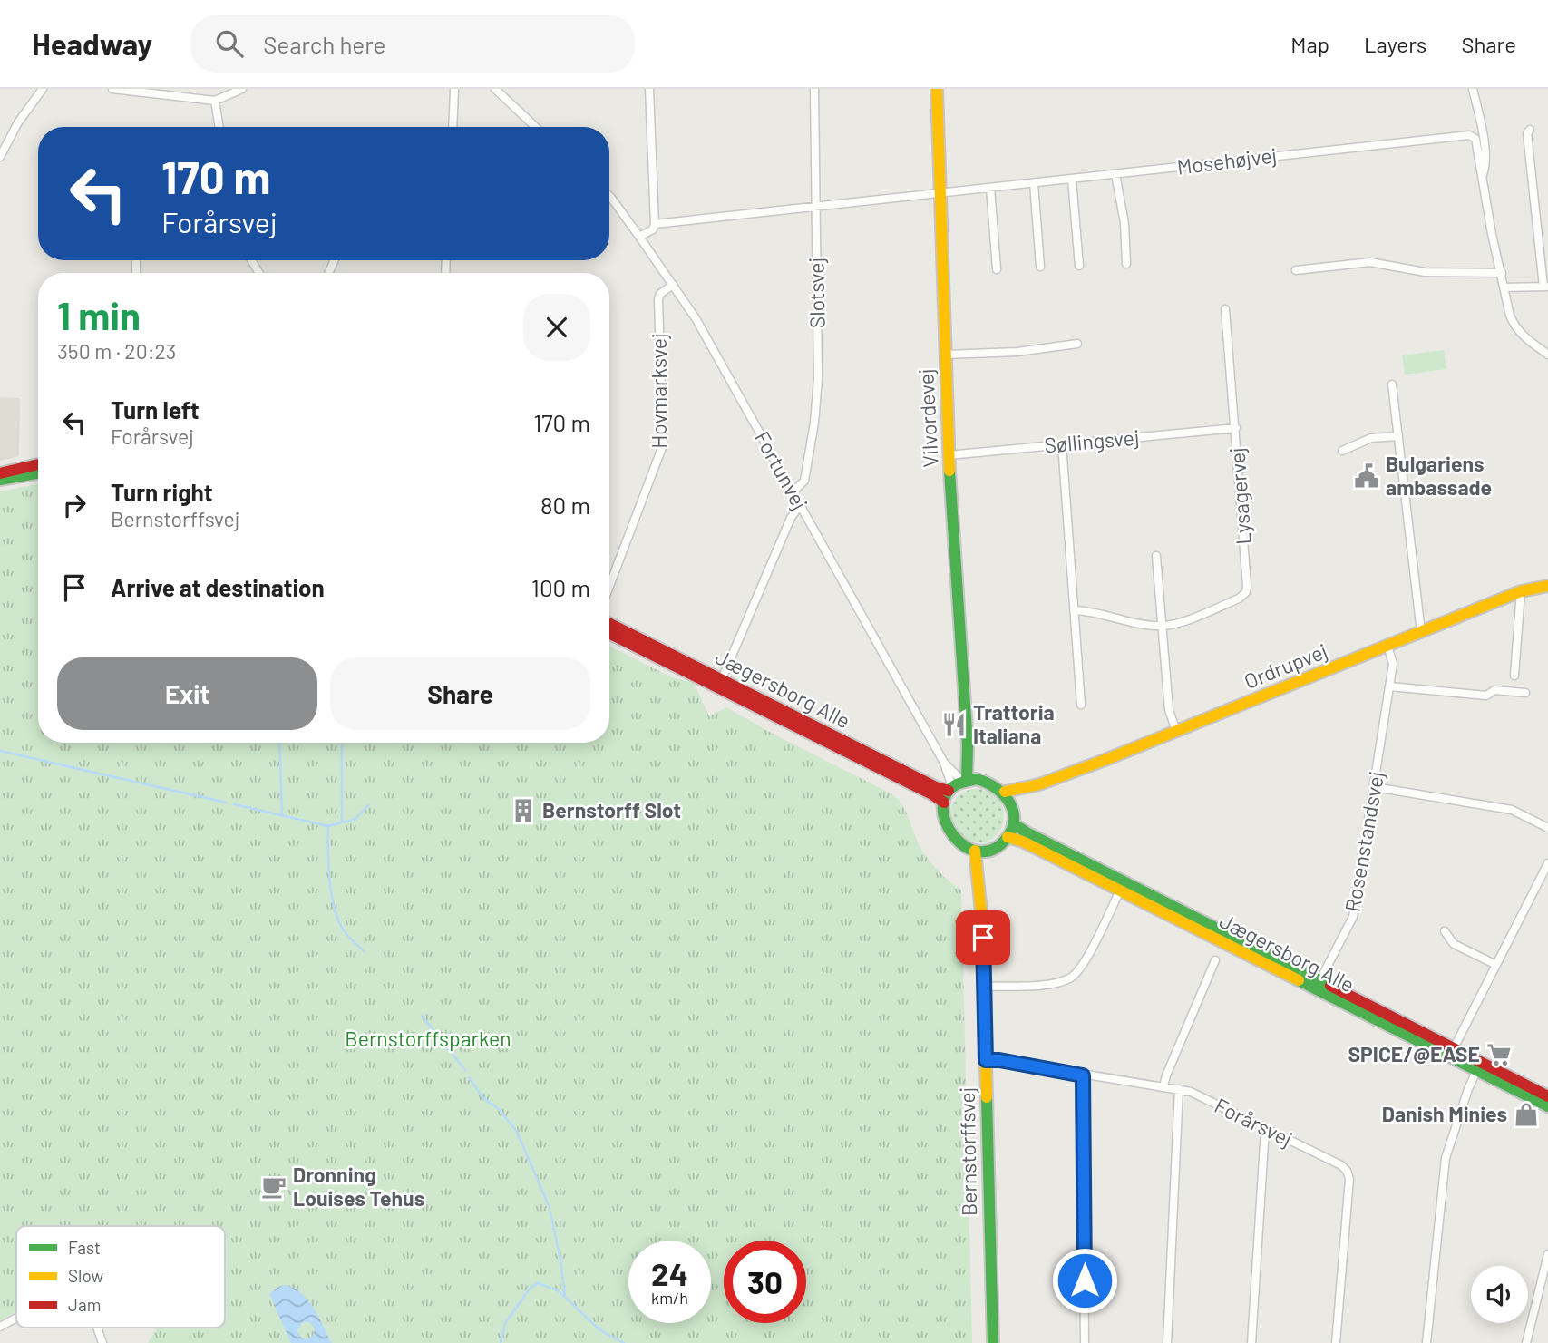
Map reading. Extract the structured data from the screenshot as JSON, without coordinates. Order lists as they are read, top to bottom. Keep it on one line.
{"streets":{"street":["Mosehøjvej","Slotsvej","Hovmarksvej","Vilvordevej","Søllingsvej","Fortunvej","Lysagervej","Ordrupvej","Jægersborg Alle","Rosenstandsvej","Forårsvej","Bernstorffsvej"]},"crossings":[["Mosehøjvej","Slotsvej"],["Mosehøjvej","Vilvordevej"],["Slotsvej","Fortunvej"],["Hovmarksvej","Fortunvej"],["Vilvordevej","Søllingsvej"],["Vilvordevej","Fortunvej"],["Vilvordevej","Ordrupvej"],["Vilvordevej","Jægersborg Alle"],["Vilvordevej","Bernstorffsvej"],["Søllingsvej","Lysagervej"],["Fortunvej","Ordrupvej"],["Fortunvej","Jægersborg Alle"],["Fortunvej","Bernstorffsvej"],["Ordrupvej","Jægersborg Alle"],["Ordrupvej","Rosenstandsvej"],["Ordrupvej","Bernstorffsvej"],["Jægersborg Alle","Rosenstandsvej"],["Jægersborg Alle","Bernstorffsvej"],["Forårsvej","Bernstorffsvej"]],"parks":["Bernstorffsparken"],"places":{"public building":["Bulgariens ambassade"],"restaurant":["Trattoria Italiana"],"building":["Bernstorff Slot"],"supermarket":["SPICE/@EASE"],"shop":["Danish Minies"],"cafe":["Dronning Louises Tehus"]},"legend":["Fast","Slow","Jam"],"page":{"header":"Headway","search":"Search here","nav":["Map","Layers","Share"],"turn":["170 m","Forårsvej"],"heading":["1 min","350 m · 20:23"],"list":[{"name":"Turn left","note":"Forårsvej","value":"170 m"},{"name":"Turn right","note":"Bernstorffsvej","value":"80 m"},{"name":"Arrive at destination","value":"100 m"}],"buttons":["Exit","Share"],"speed":"24 km/h","limit":"30"}}
